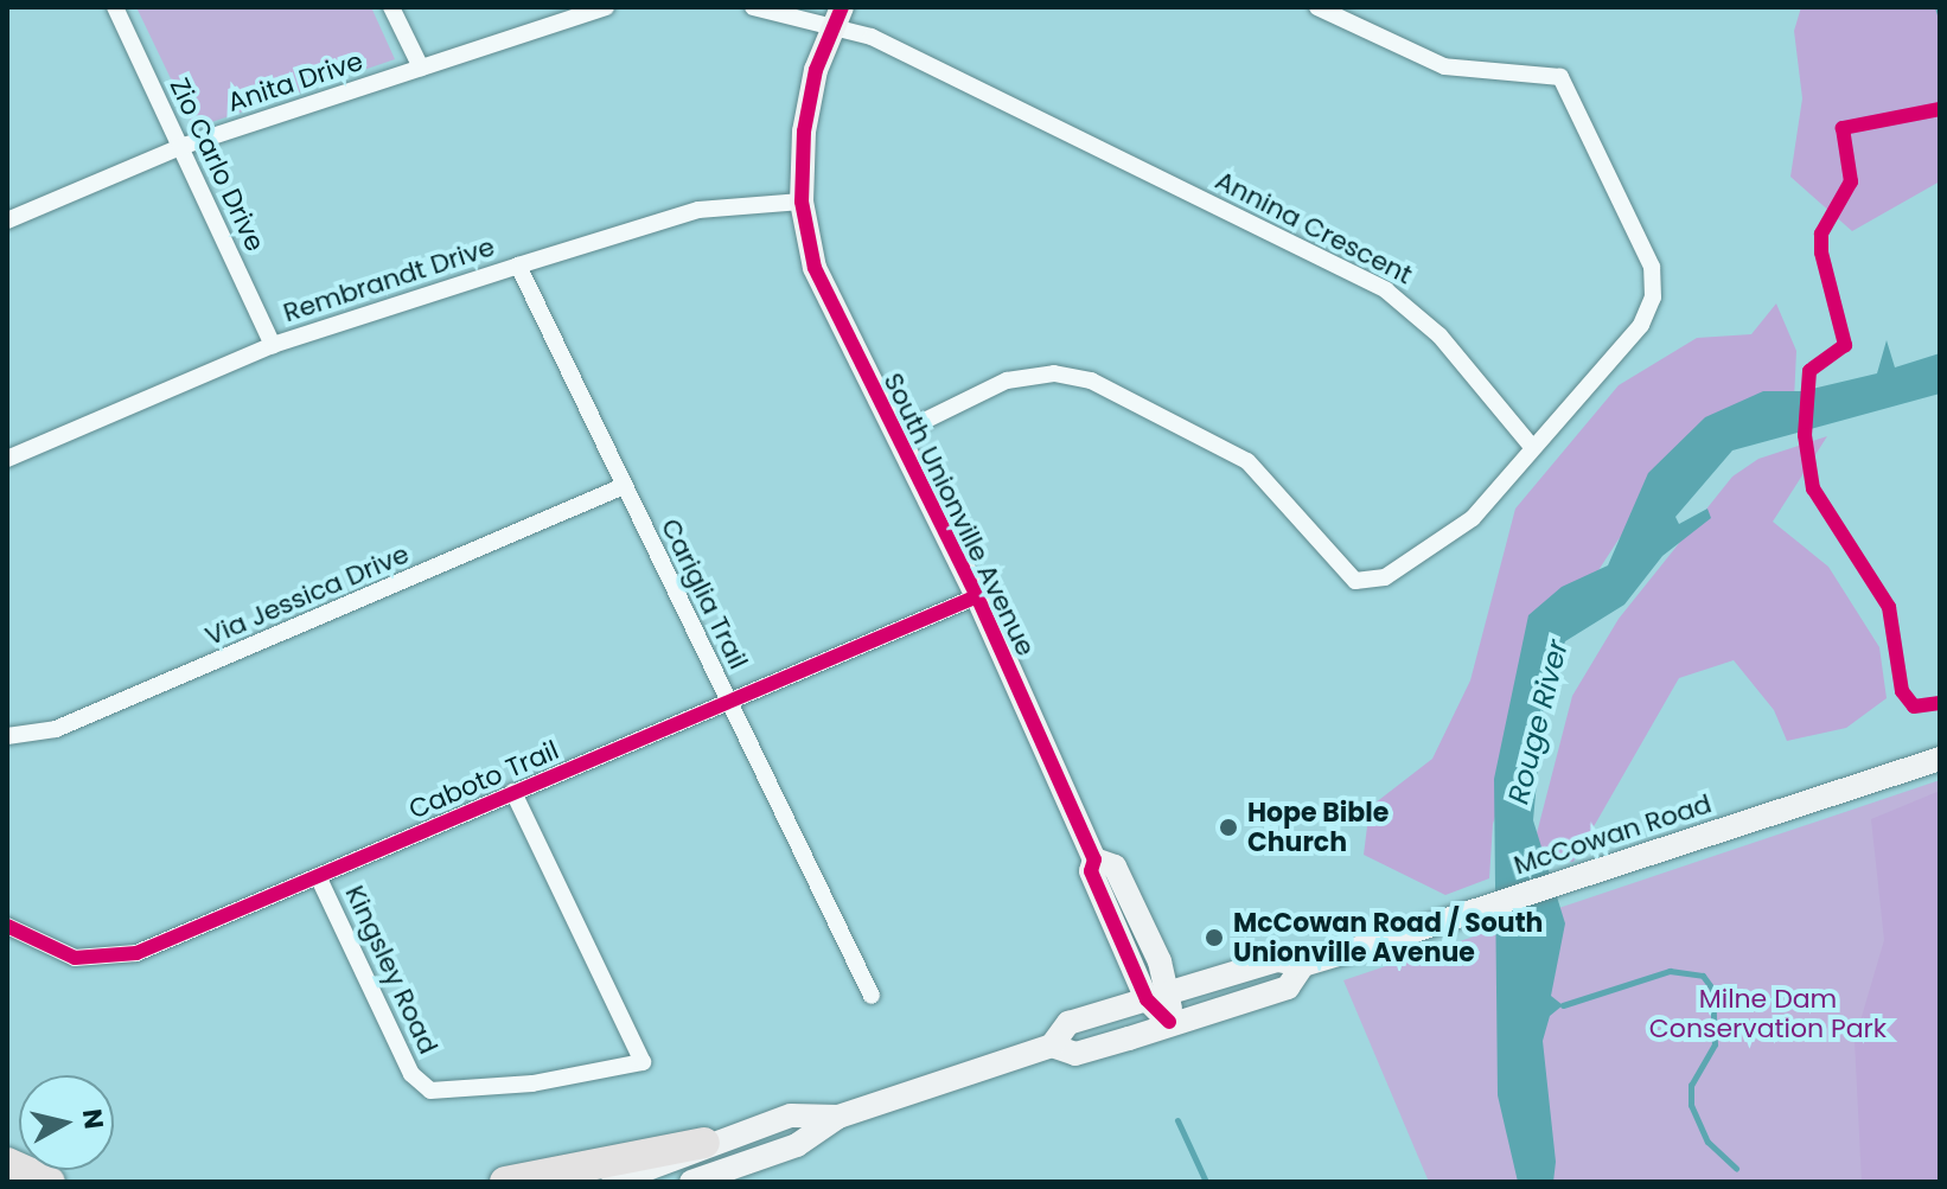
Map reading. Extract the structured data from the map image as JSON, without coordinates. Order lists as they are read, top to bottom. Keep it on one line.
{"streets":{"main road":["South Unionville Avenue","McCowan Road"],"street":["Anita Drive","Zio Carlo Drive","Annina Crescent","Rembrandt Drive","Cariglia Trail","Via Jessica Drive","Caboto Trail","Kingsley Road"]},"crossings":[["Anita Drive","Zio Carlo Drive"],["Zio Carlo Drive","Rembrandt Drive"],["Annina Crescent","South Unionville Avenue"],["Rembrandt Drive","South Unionville Avenue"],["Rembrandt Drive","Cariglia Trail"],["South Unionville Avenue","Caboto Trail"],["South Unionville Avenue","McCowan Road"],["Cariglia Trail","Via Jessica Drive"],["Cariglia Trail","Caboto Trail"],["Caboto Trail","Kingsley Road"]],"water":["Rouge River"],"parks":["Milne Dam Conservation Park"],"places":["Hope Bible Church","McCowan Road / South Unionville Avenue"],"north":"right"}
